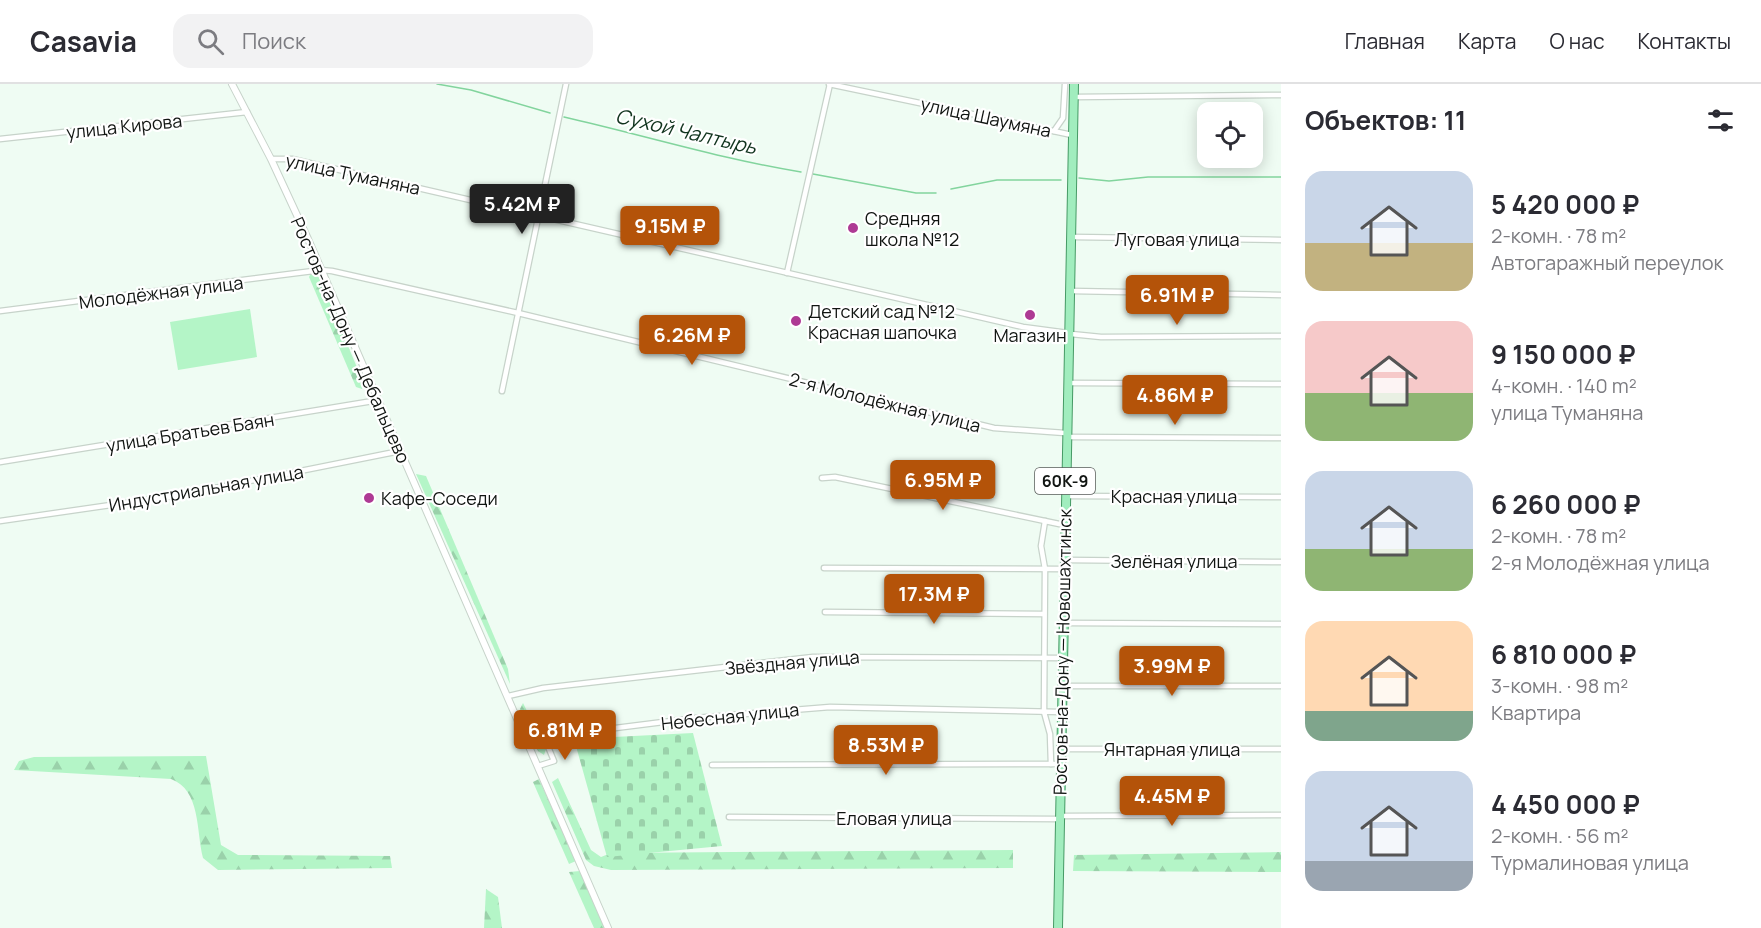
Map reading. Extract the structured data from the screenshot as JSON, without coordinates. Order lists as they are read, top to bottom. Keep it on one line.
{"streets":{"main road":["60К-9","Ростов-на-Дону — Новошахтинск"],"street":["улица Шаумяна","улица Кирова","улица Туманяна","Луговая улица","Молодёжная улица","Ростов-на-Дону — Дебальцево","2-я Молодёжная улица","улица Братьев Баян","Индустриальная улица","Красная улица","Зелёная улица","Звёздная улица","Небесная улица","Янтарная улица","Еловая улица"]},"crossings":[["улица Шаумяна","Ростов-на-Дону — Новошахтинск"],["улица Кирова","Ростов-на-Дону — Дебальцево"],["улица Туманяна","Ростов-на-Дону — Дебальцево"],["улица Туманяна","Ростов-на-Дону — Новошахтинск"],["Луговая улица","Ростов-на-Дону — Новошахтинск"],["Молодёжная улица","Ростов-на-Дону — Дебальцево"],["Молодёжная улица","2-я Молодёжная улица"],["Ростов-на-Дону — Дебальцево","2-я Молодёжная улица"],["Ростов-на-Дону — Дебальцево","улица Братьев Баян"],["Ростов-на-Дону — Дебальцево","Индустриальная улица"],["Ростов-на-Дону — Дебальцево","Звёздная улица"],["Ростов-на-Дону — Дебальцево","Небесная улица"],["2-я Молодёжная улица","Ростов-на-Дону — Новошахтинск"],["Красная улица","Ростов-на-Дону — Новошахтинск"],["Зелёная улица","Ростов-на-Дону — Новошахтинск"],["Ростов-на-Дону — Новошахтинск","Звёздная улица"],["Ростов-на-Дону — Новошахтинск","Небесная улица"],["Ростов-на-Дону — Новошахтинск","Янтарная улица"],["Ростов-на-Дону — Новошахтинск","Еловая улица"]],"water":["Сухой Чалтырь"],"places":["Средняя школа №12","Магазин","Детский сад №12 Красная шапочка","Кафе-Соседи"],"page":{"header":"Casavia","search":"Поиск","nav":["Главная","Карта","О нас","Контакты"],"heading":"Объектов: 11","list":[{"name":"5 420 000 ₽","note":"2-комн. · 78 m² · Автогаражный переулок"},{"name":"9 150 000 ₽","note":"4-комн. · 140 m² · улица Туманяна"},{"name":"6 260 000 ₽","note":"2-комн. · 78 m² · 2-я Молодёжная улица"},{"name":"6 810 000 ₽","note":"3-комн. · 98 m² · Квартира"},{"name":"4 450 000 ₽","note":"2-комн. · 56 m² · Турмалиновая улица"}],"price":["5.42M ₽","9.15M ₽","6.91M ₽","6.26M ₽","4.86M ₽","6.95M ₽","17.3M ₽","3.99M ₽","6.81M ₽","8.53M ₽","4.45M ₽"]}}
